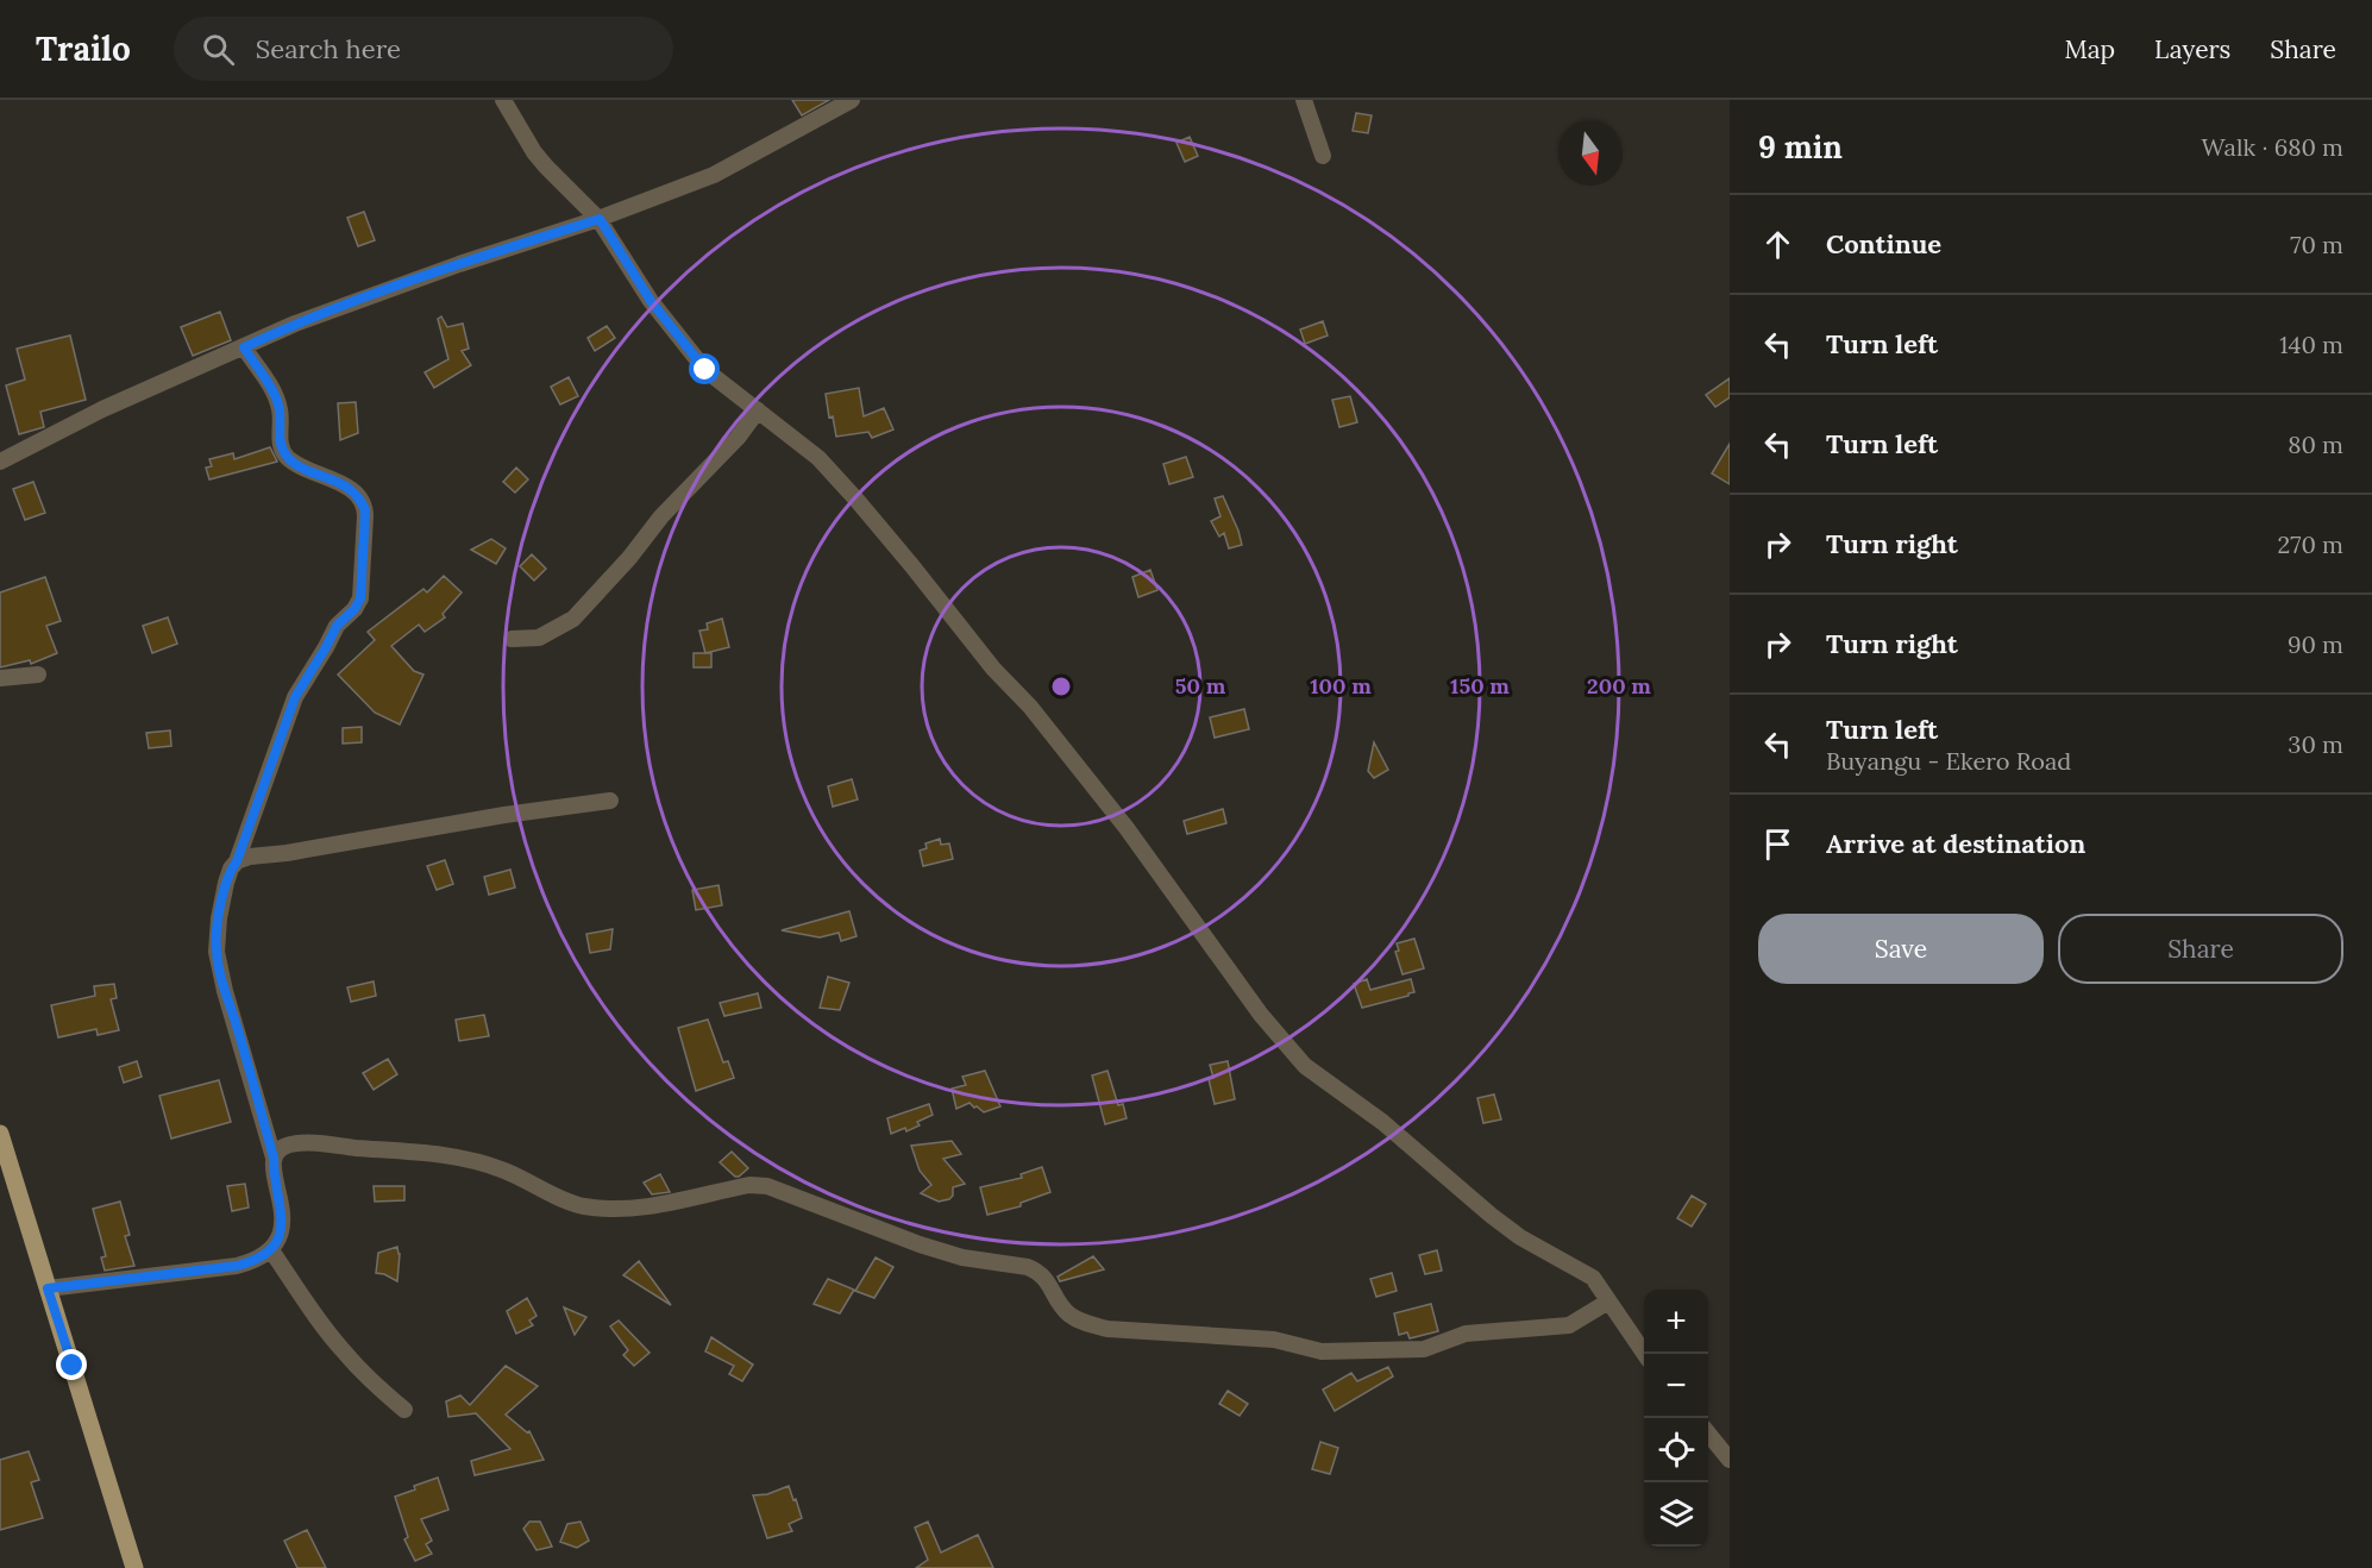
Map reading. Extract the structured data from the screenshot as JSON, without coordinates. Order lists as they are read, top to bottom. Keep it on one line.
{"north":"bottom","page":{"header":"Trailo","search":"Search here","nav":["Map","Layers","Share"],"heading":["9 min","Walk · 680 m"],"list":[["Continue","70 m"],["Turn left","140 m"],["Turn left","80 m"],["Turn right","270 m"],["Turn right","90 m"],["Turn left","Buyangu - Ekero Road","30 m"],"Arrive at destination"],"buttons":["Save","Share"],"map_buttons":["+","−"]},"rings":["50 m","100 m","150 m","200 m"]}
